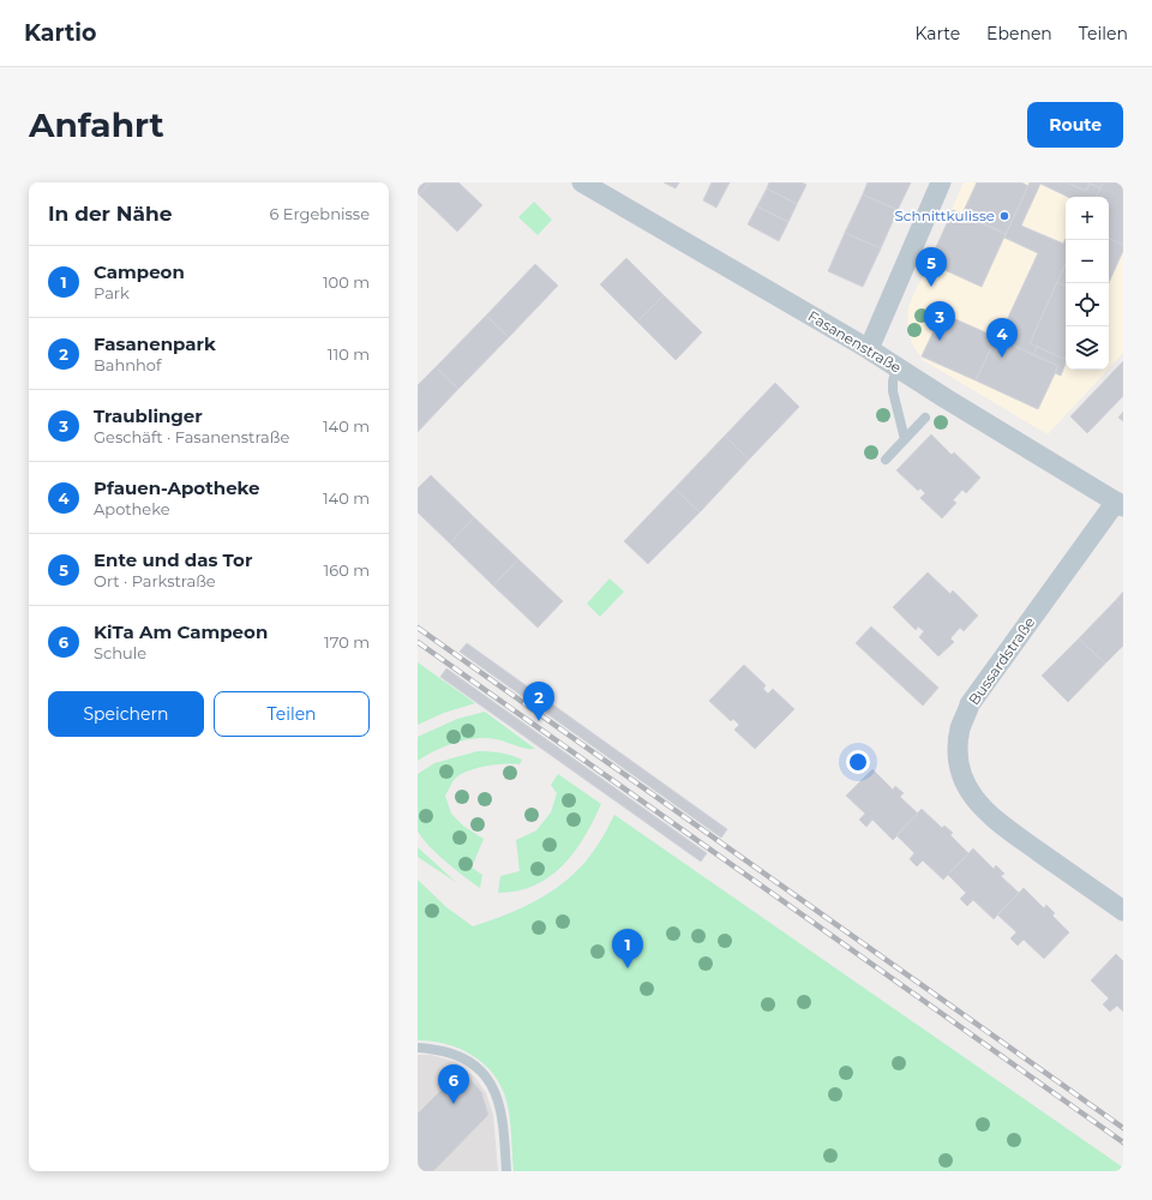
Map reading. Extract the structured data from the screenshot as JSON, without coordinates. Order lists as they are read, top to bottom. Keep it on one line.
{"streets":{"street":["Fasanenstraße","Bussardstraße"]},"crossings":[["Fasanenstraße","Bussardstraße"]],"places":["Schnittkulisse"],"page":{"header":"Kartio","nav":["Karte","Ebenen","Teilen"],"buttons":["Route",["Speichern","Teilen"]],"title":"Anfahrt","heading":["In der Nähe","6 Ergebnisse"],"map_buttons":["+","−"],"list":[{"mark":"1","name":"Campeon","note":"Park","value":"100 m"},{"mark":"2","name":"Fasanenpark","note":"Bahnhof","value":"110 m"},{"mark":"3","name":"Traublinger","note":"Geschäft · Fasanenstraße","value":"140 m"},{"mark":"4","name":"Pfauen-Apotheke","note":"Apotheke","value":"140 m"},{"mark":"5","name":"Ente und das Tor","note":"Ort · Parkstraße","value":"160 m"},{"mark":"6","name":"KiTa Am Campeon","note":"Schule","value":"170 m"}],"pins":["5","3","4","2","1","6"]}}
